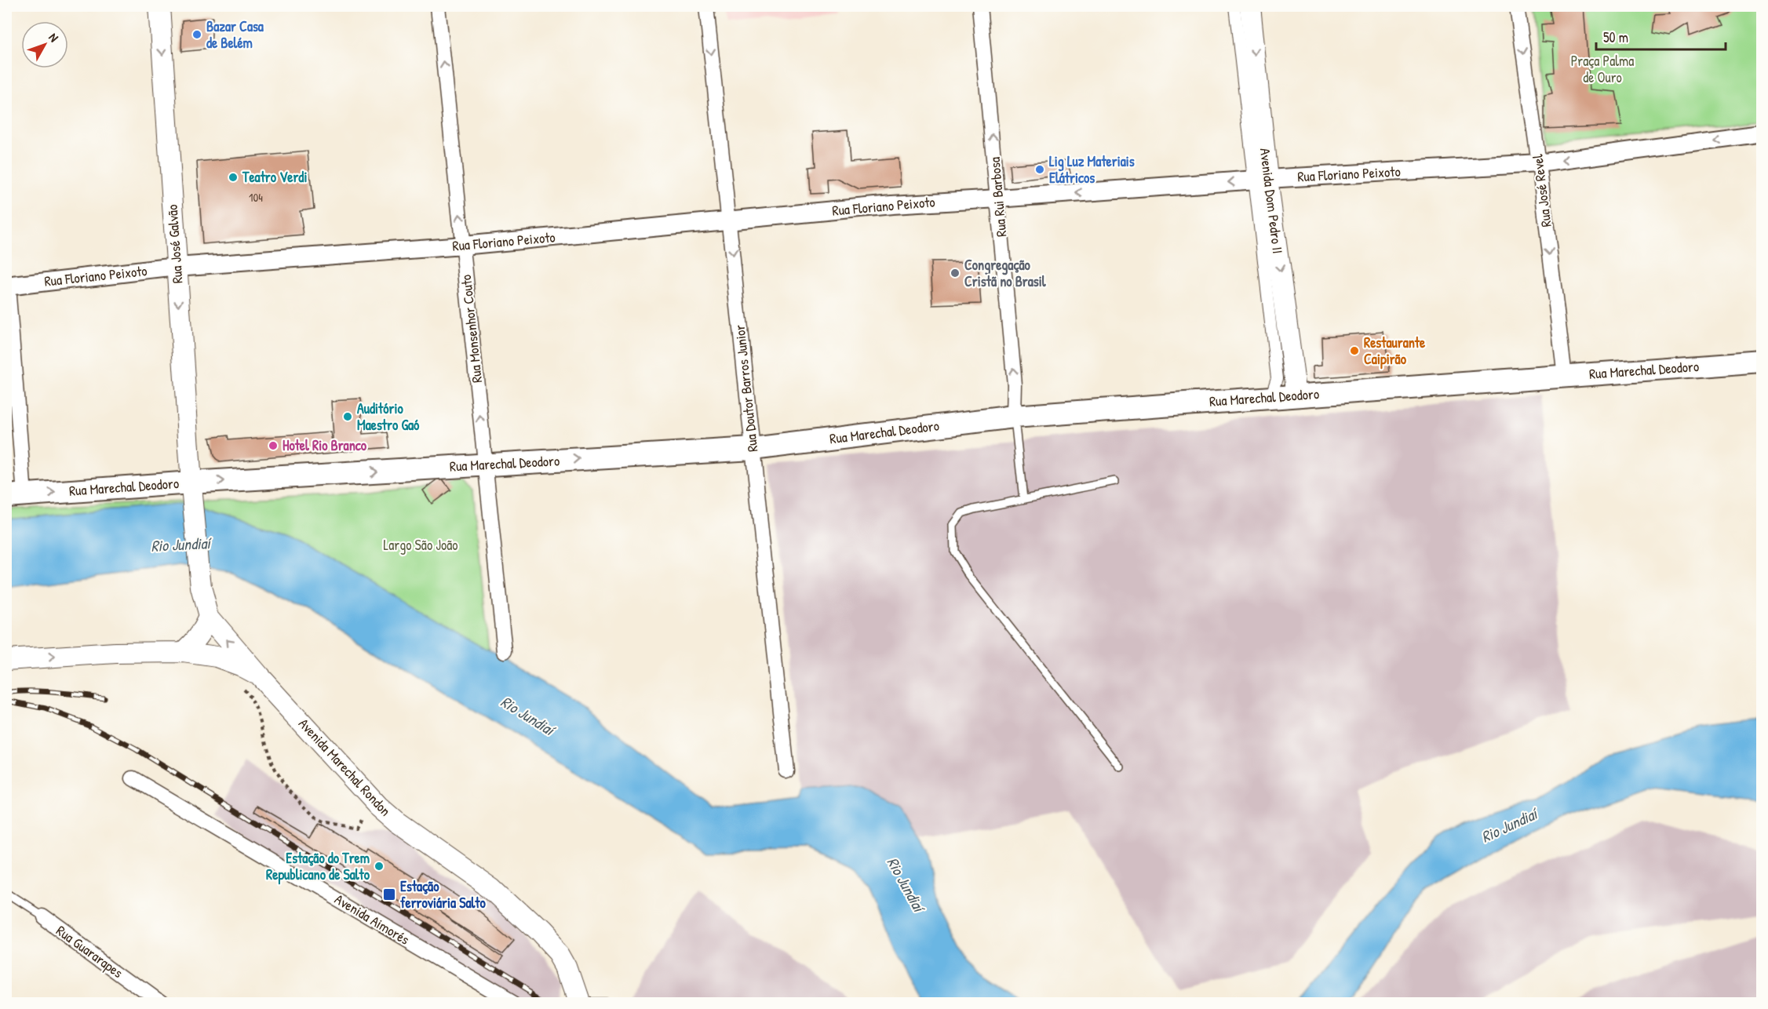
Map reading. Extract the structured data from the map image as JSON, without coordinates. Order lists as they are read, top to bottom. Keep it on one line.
{"streets":{"main road":["Avenida Dom Pedro II","Rua José Galvão","Rua Marechal Deodoro","Avenida Marechal Rondon"],"street":["Rua Floriano Peixoto","Rua José Revel","Rua Rui Barbosa","Rua Monsenhor Couto","Rua Doutor Barros Junior","Avenida Aimorés","Rua Guararapes"]},"crossings":[["Rua Floriano Peixoto","Rua José Revel"],["Rua Floriano Peixoto","Rua Rui Barbosa"],["Rua Floriano Peixoto","Avenida Dom Pedro II"],["Rua Floriano Peixoto","Rua José Galvão"],["Rua Floriano Peixoto","Rua Monsenhor Couto"],["Rua Floriano Peixoto","Rua Doutor Barros Junior"],["Rua José Revel","Rua Marechal Deodoro"],["Rua Rui Barbosa","Rua Marechal Deodoro"],["Avenida Dom Pedro II","Rua Marechal Deodoro"],["Rua José Galvão","Rua Marechal Deodoro"],["Rua José Galvão","Avenida Marechal Rondon"],["Rua Monsenhor Couto","Rua Marechal Deodoro"],["Rua Marechal Deodoro","Rua Doutor Barros Junior"],["Rua Marechal Deodoro","Avenida Marechal Rondon"]],"one_way":["Rua José Revel","Rua Rui Barbosa","Avenida Dom Pedro II","Rua José Galvão","Rua Monsenhor Couto","Rua Doutor Barros Junior"],"water":["Rio Jundiaí"],"parks":["Praça Palma de Ouro","Largo São João"],"places":{"other":["Bazar Casa de Belém","Lig Luz Materiais Elátricos","Teatro Verdi","Congregação Cristã no Brasil","Restaurante Caipirão","Auditório Maestro Gaó","Hotel Rio Branco","Estação do Trem Republicano de Salto"],"transit":["Estação ferroviária Salto"]},"house_numbers":["104"],"scale_bar":"50 m","north":"top right"}
